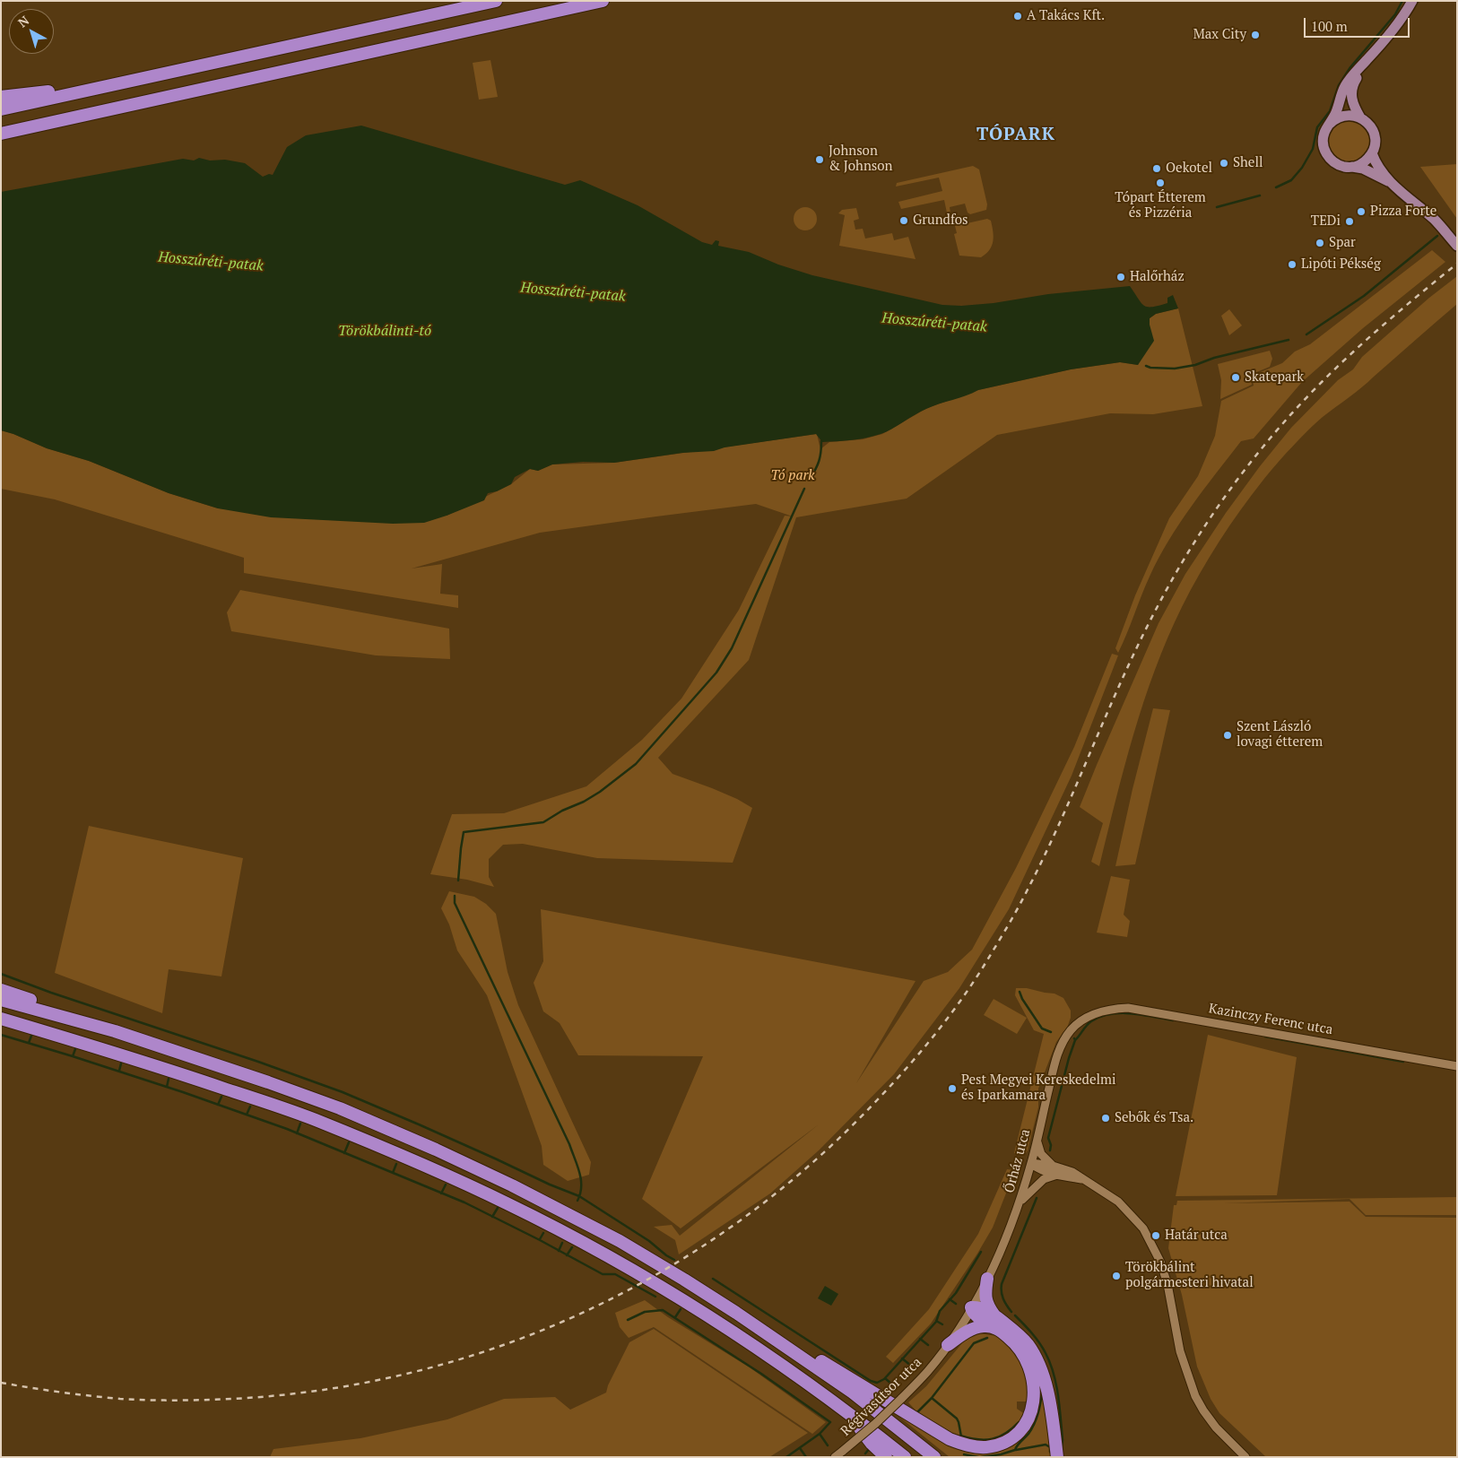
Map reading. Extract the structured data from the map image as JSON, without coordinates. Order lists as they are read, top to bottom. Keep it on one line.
{"streets":{"street":["Kazinczy Ferenc utca","Őrház utca","Régivasútsor utca"]},"crossings":[["Kazinczy Ferenc utca","Őrház utca"],["Őrház utca","Régivasútsor utca"]],"districts":["TÓPARK"],"water":["Hosszúréti-patak","Törökbálinti-tó"],"parks":["Tó park"],"places":["A Takács Kft.","Max City","Johnson & Johnson","Shell","Oekotel","Tópart Étterem és Pizzéria","Pizza Forte","Grundfos","TEDi","Spar","Lipóti Pékség","Halőrház","Skatepark","Szent László lovagi étterem","Pest Megyei Kereskedelmi és Iparkamara","Sebők és Tsa.","Határ utca","Törökbálint polgármesteri hivatal"],"scale_bar":"100 m","north":"top left"}
